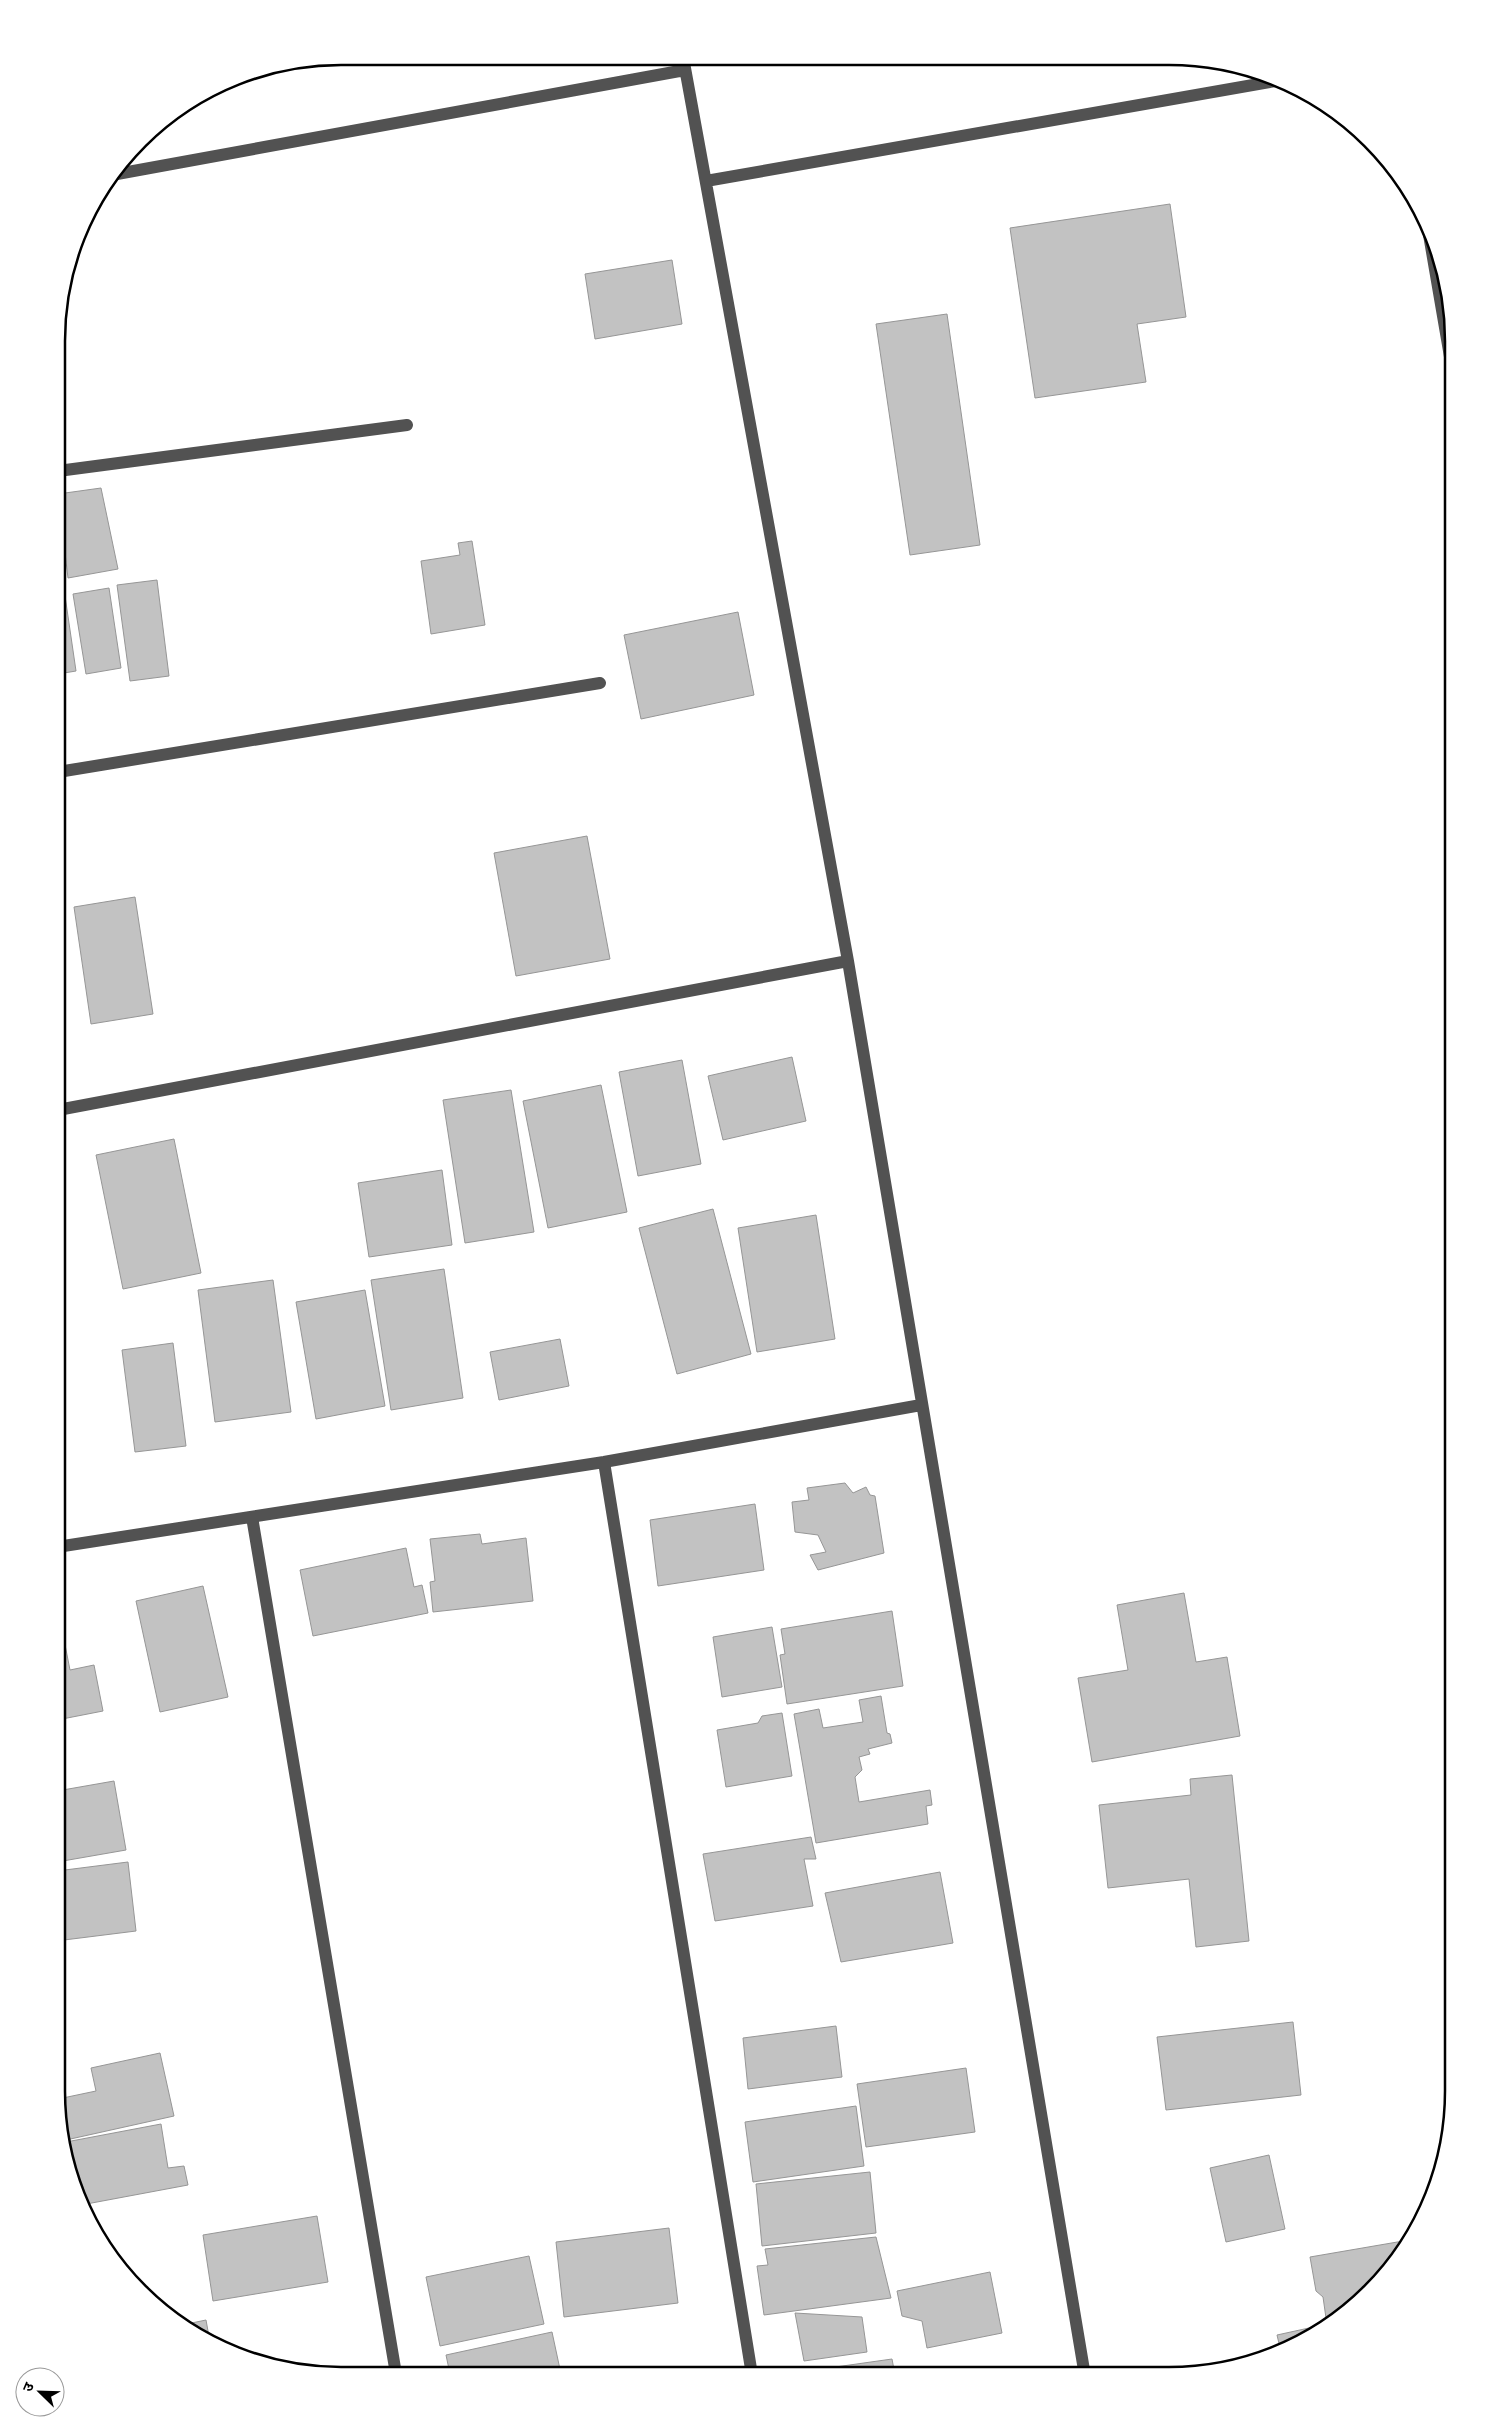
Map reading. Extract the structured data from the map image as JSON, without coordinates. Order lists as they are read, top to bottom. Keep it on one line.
{"north":"top left"}
